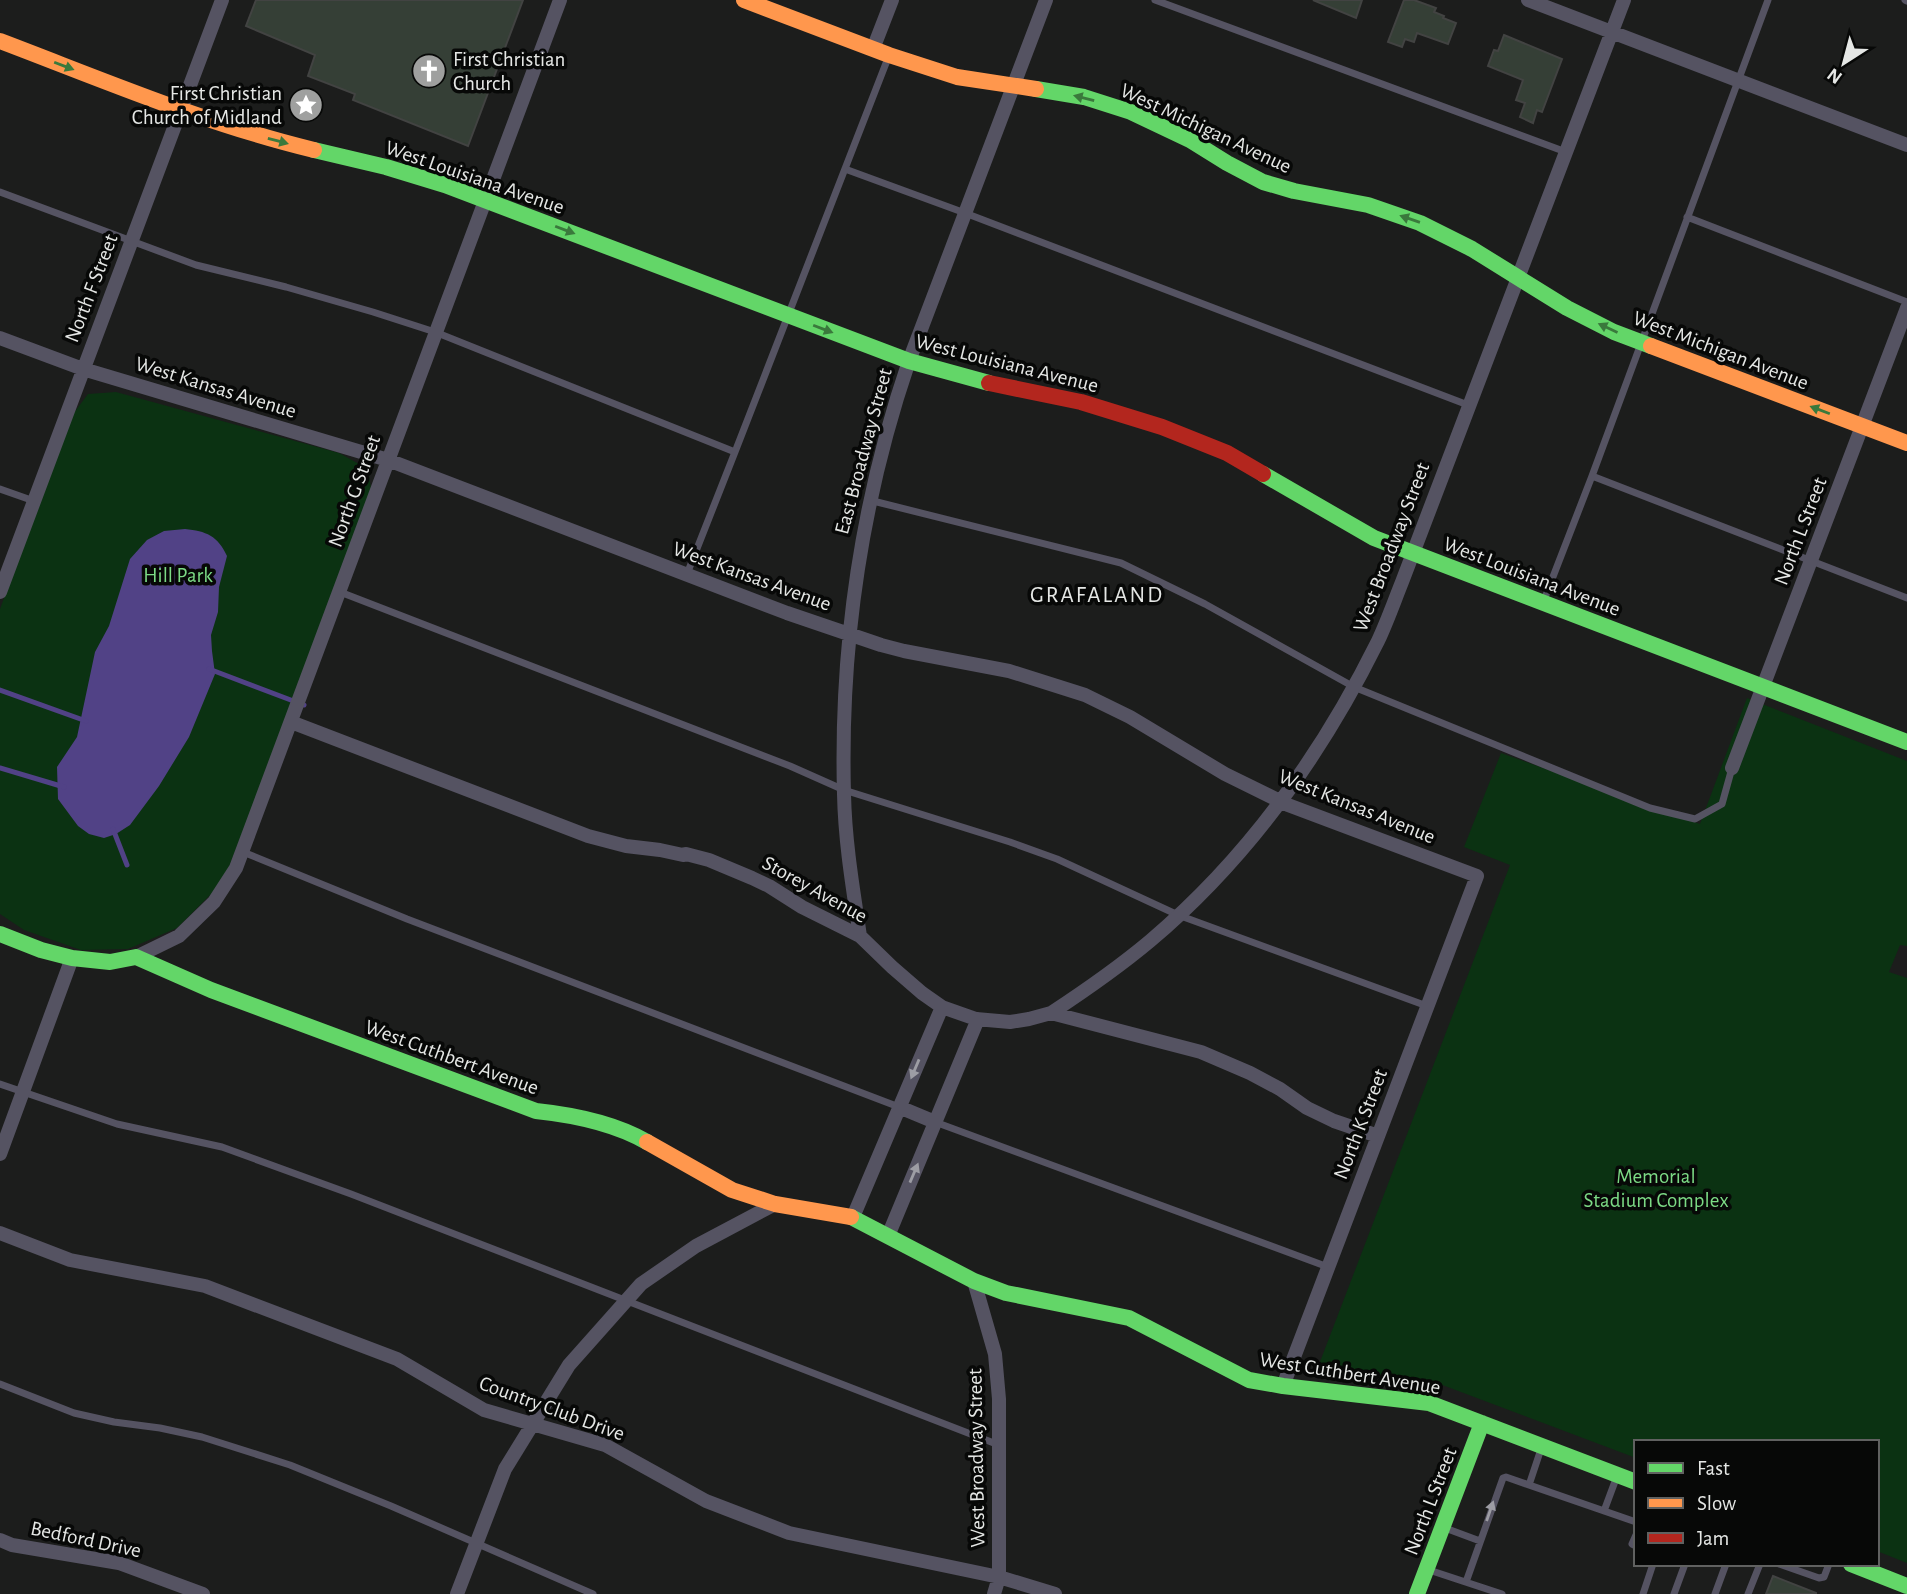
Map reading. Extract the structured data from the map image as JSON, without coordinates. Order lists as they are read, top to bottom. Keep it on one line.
{"streets":{"street":["West Michigan Avenue","West Louisiana Avenue","North F Street","West Kansas Avenue","East Broadway Street","North G Street","North L Street","West Broadway Street","Storey Avenue","West Cuthbert Avenue","North K Street","Country Club Drive","Bedford Drive"]},"crossings":[["West Michigan Avenue","East Broadway Street"],["West Michigan Avenue","North L Street"],["West Michigan Avenue","West Broadway Street"],["West Louisiana Avenue","North F Street"],["West Louisiana Avenue","East Broadway Street"],["West Louisiana Avenue","North G Street"],["West Louisiana Avenue","North L Street"],["West Louisiana Avenue","West Broadway Street"],["North F Street","West Kansas Avenue"],["West Kansas Avenue","East Broadway Street"],["West Kansas Avenue","North G Street"],["West Kansas Avenue","West Broadway Street"],["West Kansas Avenue","North K Street"],["East Broadway Street","Storey Avenue"],["North G Street","Storey Avenue"],["North G Street","West Cuthbert Avenue"],["North L Street","West Cuthbert Avenue"],["West Broadway Street","Storey Avenue"],["West Broadway Street","West Cuthbert Avenue"],["West Broadway Street","Country Club Drive"],["Storey Avenue","North K Street"],["West Cuthbert Avenue","North K Street"]],"one_way":["West Michigan Avenue","West Louisiana Avenue"],"districts":["GRAFALAND"],"parks":["Hill Park","Memorial Stadium Complex"],"places":{"church":["First Christian Church"],"place":["First Christian Church of Midland"]},"legend":["Fast","Slow","Jam"],"north":"bottom left"}
